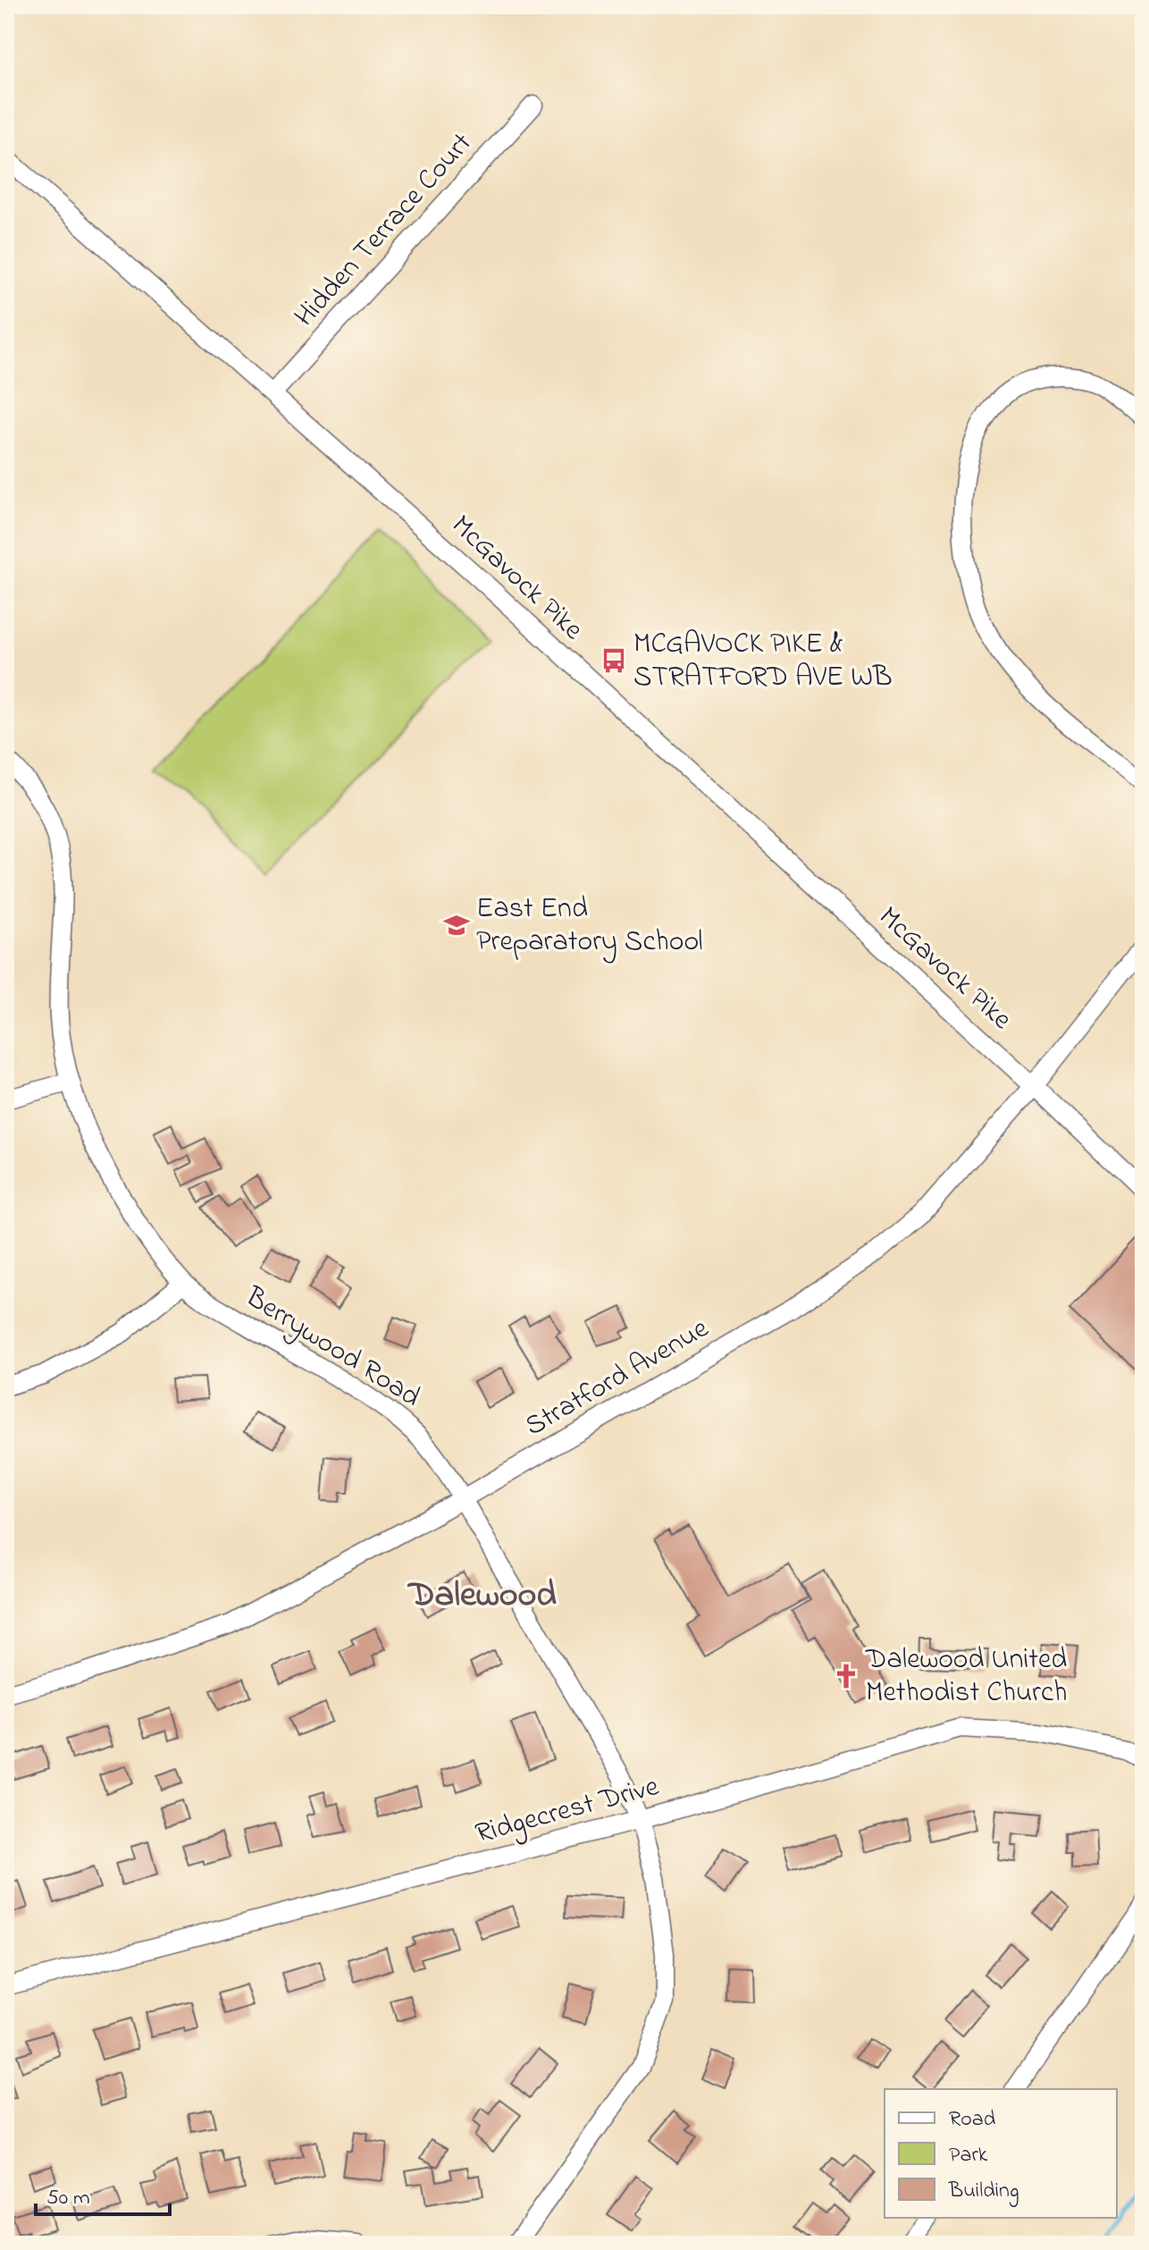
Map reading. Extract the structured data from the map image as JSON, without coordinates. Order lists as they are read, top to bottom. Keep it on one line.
{"streets":{"street":["Hidden Terrace Court","McGavock Pike","Berrywood Road","Stratford Avenue","Ridgecrest Drive"]},"crossings":[["Hidden Terrace Court","McGavock Pike"],["McGavock Pike","Stratford Avenue"],["Berrywood Road","Stratford Avenue"],["Berrywood Road","Ridgecrest Drive"]],"districts":["Dalewood"],"places":{"bus stop":["MCGAVOCK PIKE & STRATFORD AVE WB"],"school or university":["East End Preparatory School"],"church":["Dalewood United Methodist Church"]},"legend":["Road","Park","Building"],"scale_bar":"50 m"}
